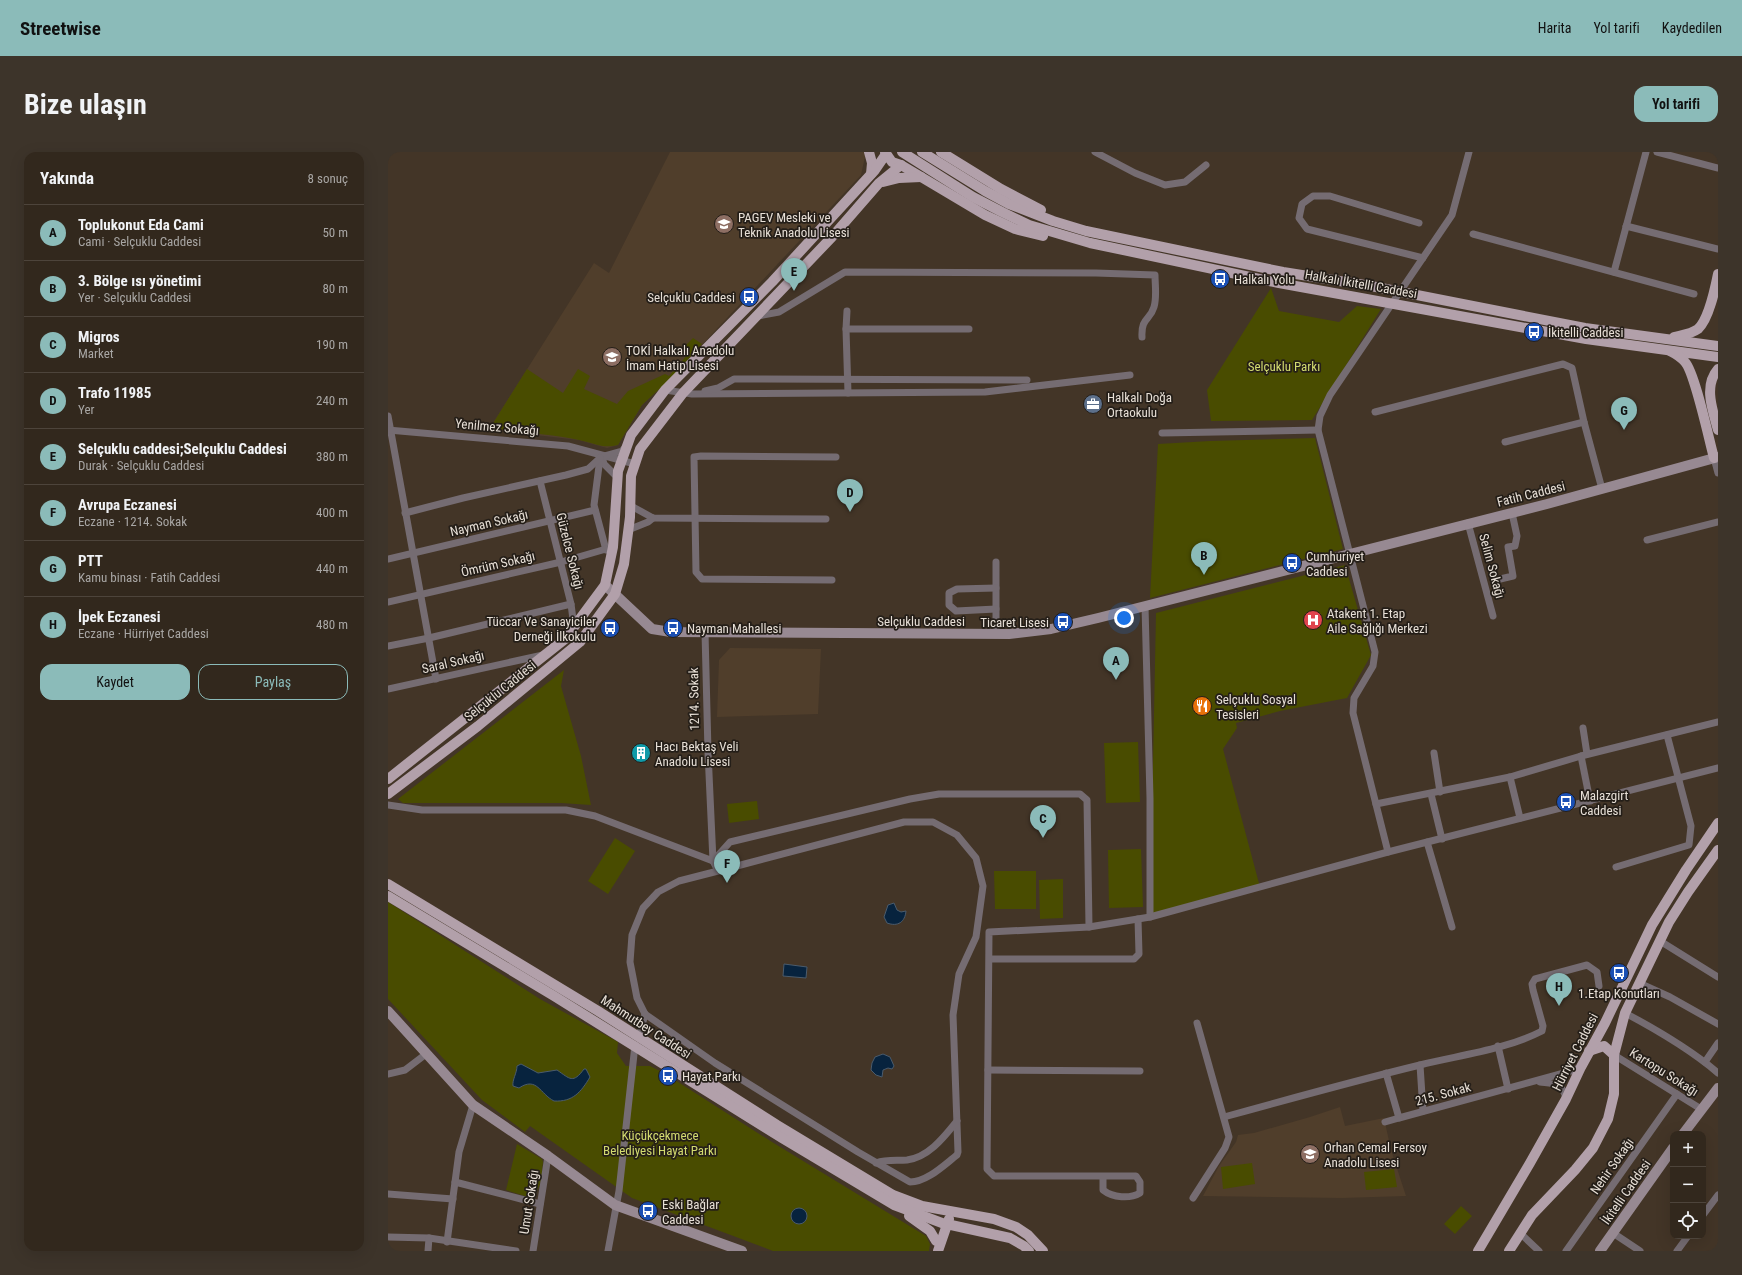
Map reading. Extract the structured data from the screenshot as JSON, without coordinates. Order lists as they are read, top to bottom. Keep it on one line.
{"streets":{"main road":["Halkalı İkitelli Caddesi","Selçuklu Caddesi","Mahmutbey Caddesi","Hürriyet Caddesi"],"street":["Yenilmez Sokağı","Fatih Caddesi","Nayman Sokağı","Güzelce Sokağı","Ömrüm Sokağı","Selim Sokağı","Saral Sokağı","1214. Sokak","Kartopu Sokağı","215. Sokak","Nehir Sokağı","İkitelli Caddesi","Umut Sokağı"]},"crossings":[["Halkalı İkitelli Caddesi","Selçuklu Caddesi"],["Yenilmez Sokağı","Selçuklu Caddesi"],["Fatih Caddesi","Selim Sokağı"],["Fatih Caddesi","Selçuklu Caddesi"],["Nayman Sokağı","Güzelce Sokağı"],["Güzelce Sokağı","Ömrüm Sokağı"],["Güzelce Sokağı","Selçuklu Caddesi"],["Ömrüm Sokağı","Selçuklu Caddesi"],["Selçuklu Caddesi","Saral Sokağı"],["Selçuklu Caddesi","1214. Sokak"],["Hürriyet Caddesi","215. Sokak"],["Kartopu Sokağı","Nehir Sokağı"]],"parks":["Selçuklu Parkı","Küçükçekmece Belediyesi Hayat Parkı"],"places":{"school or university":["PAGEV Mesleki ve Teknik Anadolu Lisesi","TOKİ Halkalı Anadolu İmam Hatip Lisesi","Orhan Cemal Fersoy Anadolu Lisesi"],"bus stop":["Halkalı Yolu","Selçuklu Caddesi","İkitelli Caddesi","Cumhuriyet Caddesi","Ticaret Lisesi","Tüccar Ve Sanayiciler Derneği İlkokulu","Nayman Mahallesi","Malazgirt Caddesi","1.Etap Konutları","Hayat Parkı","Eski Bağlar Caddesi"],"office":["Halkalı Doğa Ortaokulu"],"hospital":["Atakent 1. Etap Aile Sağlığı Merkezi"],"restaurant":["Selçuklu Sosyal Tesisleri"],"building":["Hacı Bektaş Veli Anadolu Lisesi"]},"page":{"header":"Streetwise","nav":["Harita","Yol tarifi","Kaydedilen"],"buttons":["Yol tarifi",["Kaydet","Paylaş"]],"title":"Bize ulaşın","heading":["Yakında","8 sonuç"],"list":[{"mark":"A","name":"Toplukonut Eda Cami","note":"Cami · Selçuklu Caddesi","value":"50 m"},{"mark":"B","name":"3. Bölge ısı yönetimi","note":"Yer · Selçuklu Caddesi","value":"80 m"},{"mark":"C","name":"Migros","note":"Market","value":"190 m"},{"mark":"D","name":"Trafo 11985","note":"Yer","value":"240 m"},{"mark":"E","name":"Selçuklu caddesi;Selçuklu Caddesi","note":"Durak · Selçuklu Caddesi","value":"380 m"},{"mark":"F","name":"Avrupa Eczanesi","note":"Eczane · 1214. Sokak","value":"400 m"},{"mark":"G","name":"PTT","note":"Kamu binası · Fatih Caddesi","value":"440 m"},{"mark":"H","name":"İpek Eczanesi","note":"Eczane · Hürriyet Caddesi","value":"480 m"}],"pins":["E","G","D","B","A","C","F","H"],"map_buttons":["+","−"]}}
